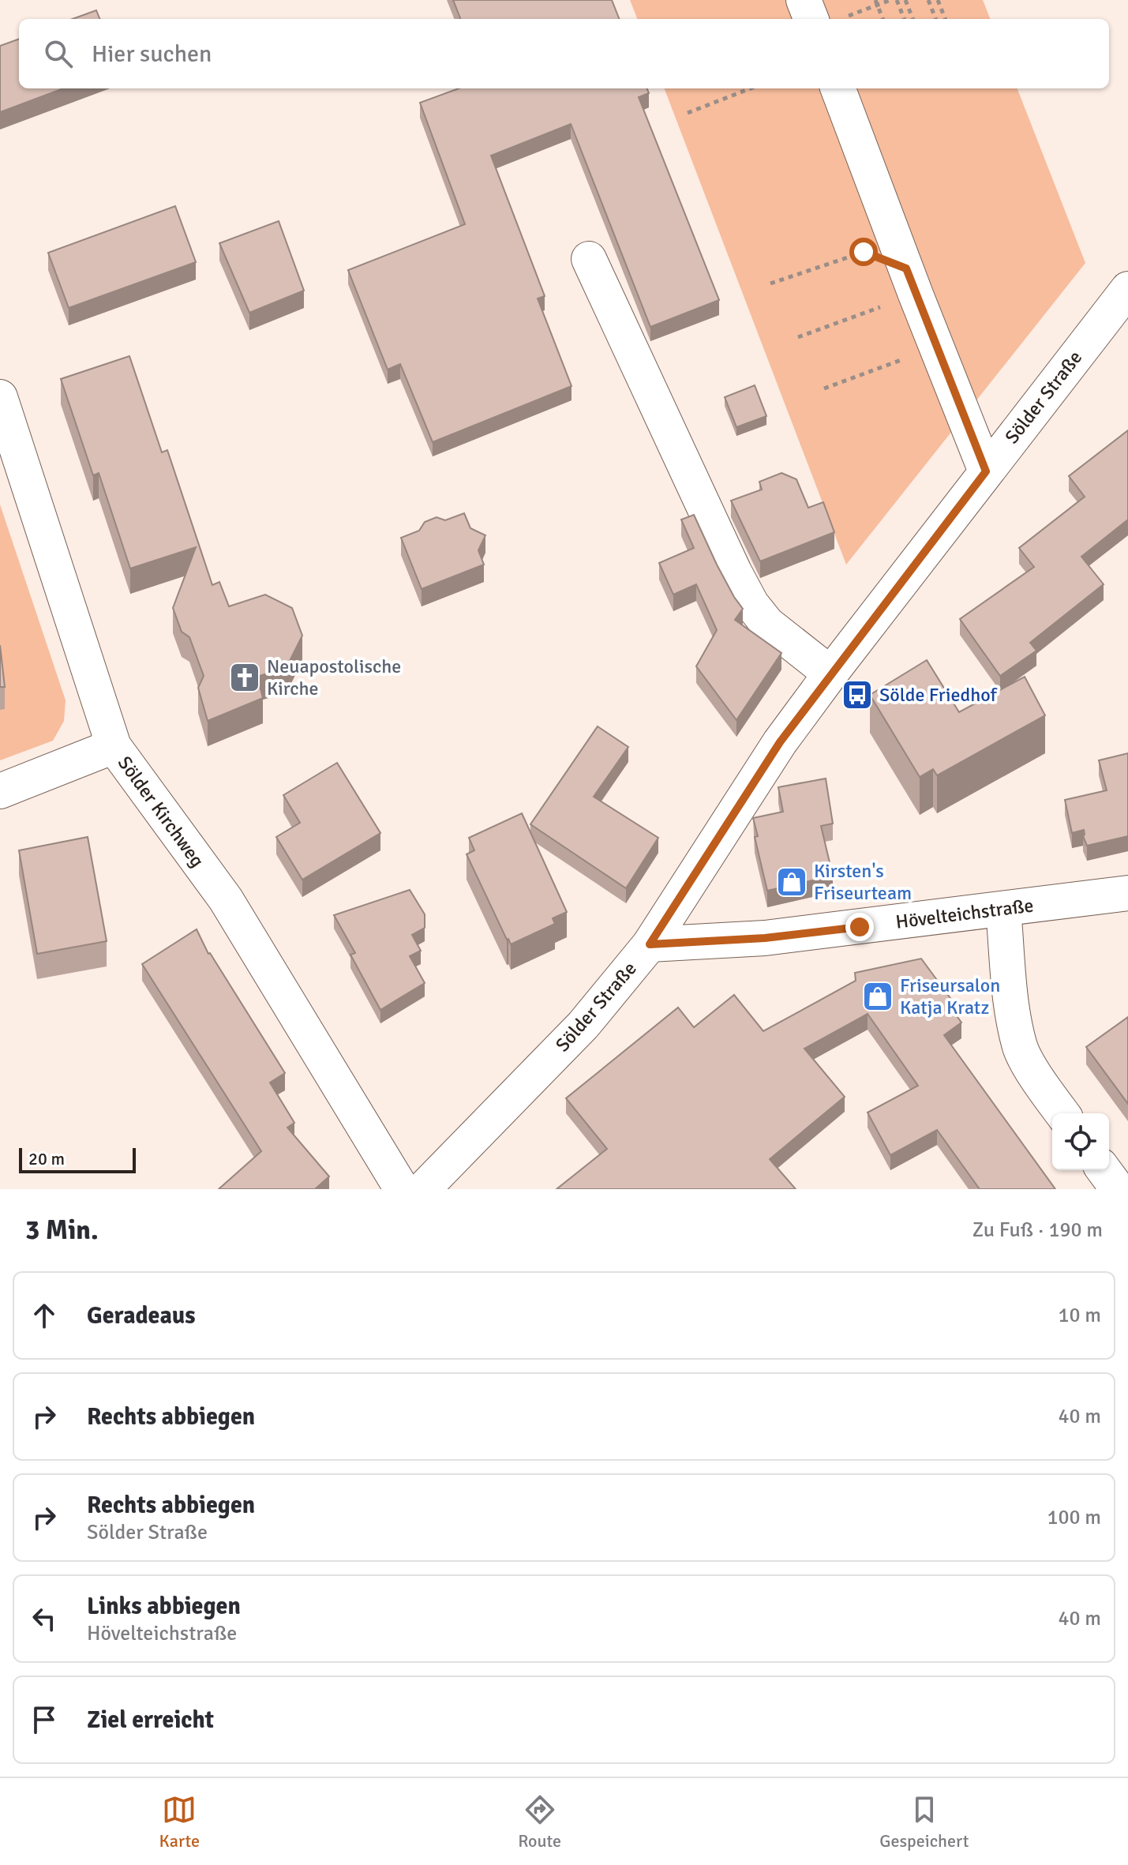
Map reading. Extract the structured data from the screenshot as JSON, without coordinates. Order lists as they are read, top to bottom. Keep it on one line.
{"streets":{"street":["Sölder Straße","Sölder Kirchweg","Hövelteichstraße"]},"crossings":[["Sölder Straße","Hövelteichstraße"]],"places":{"church":["Neuapostolische Kirche"],"bus stop":["Sölde Friedhof"],"shop":["Kirsten's Friseurteam","Friseursalon Katja Kratz"]},"scale_bar":"20 m","page":{"search":"Hier suchen","scale":"20 m","heading":["3 Min.","Zu Fuß · 190 m"],"list":[["Geradeaus","10 m"],["Rechts abbiegen","40 m"],["Rechts abbiegen","Sölder Straße","100 m"],["Links abbiegen","Hövelteichstraße","40 m"],"Ziel erreicht"],"nav":["Karte","Route","Gespeichert"]}}
